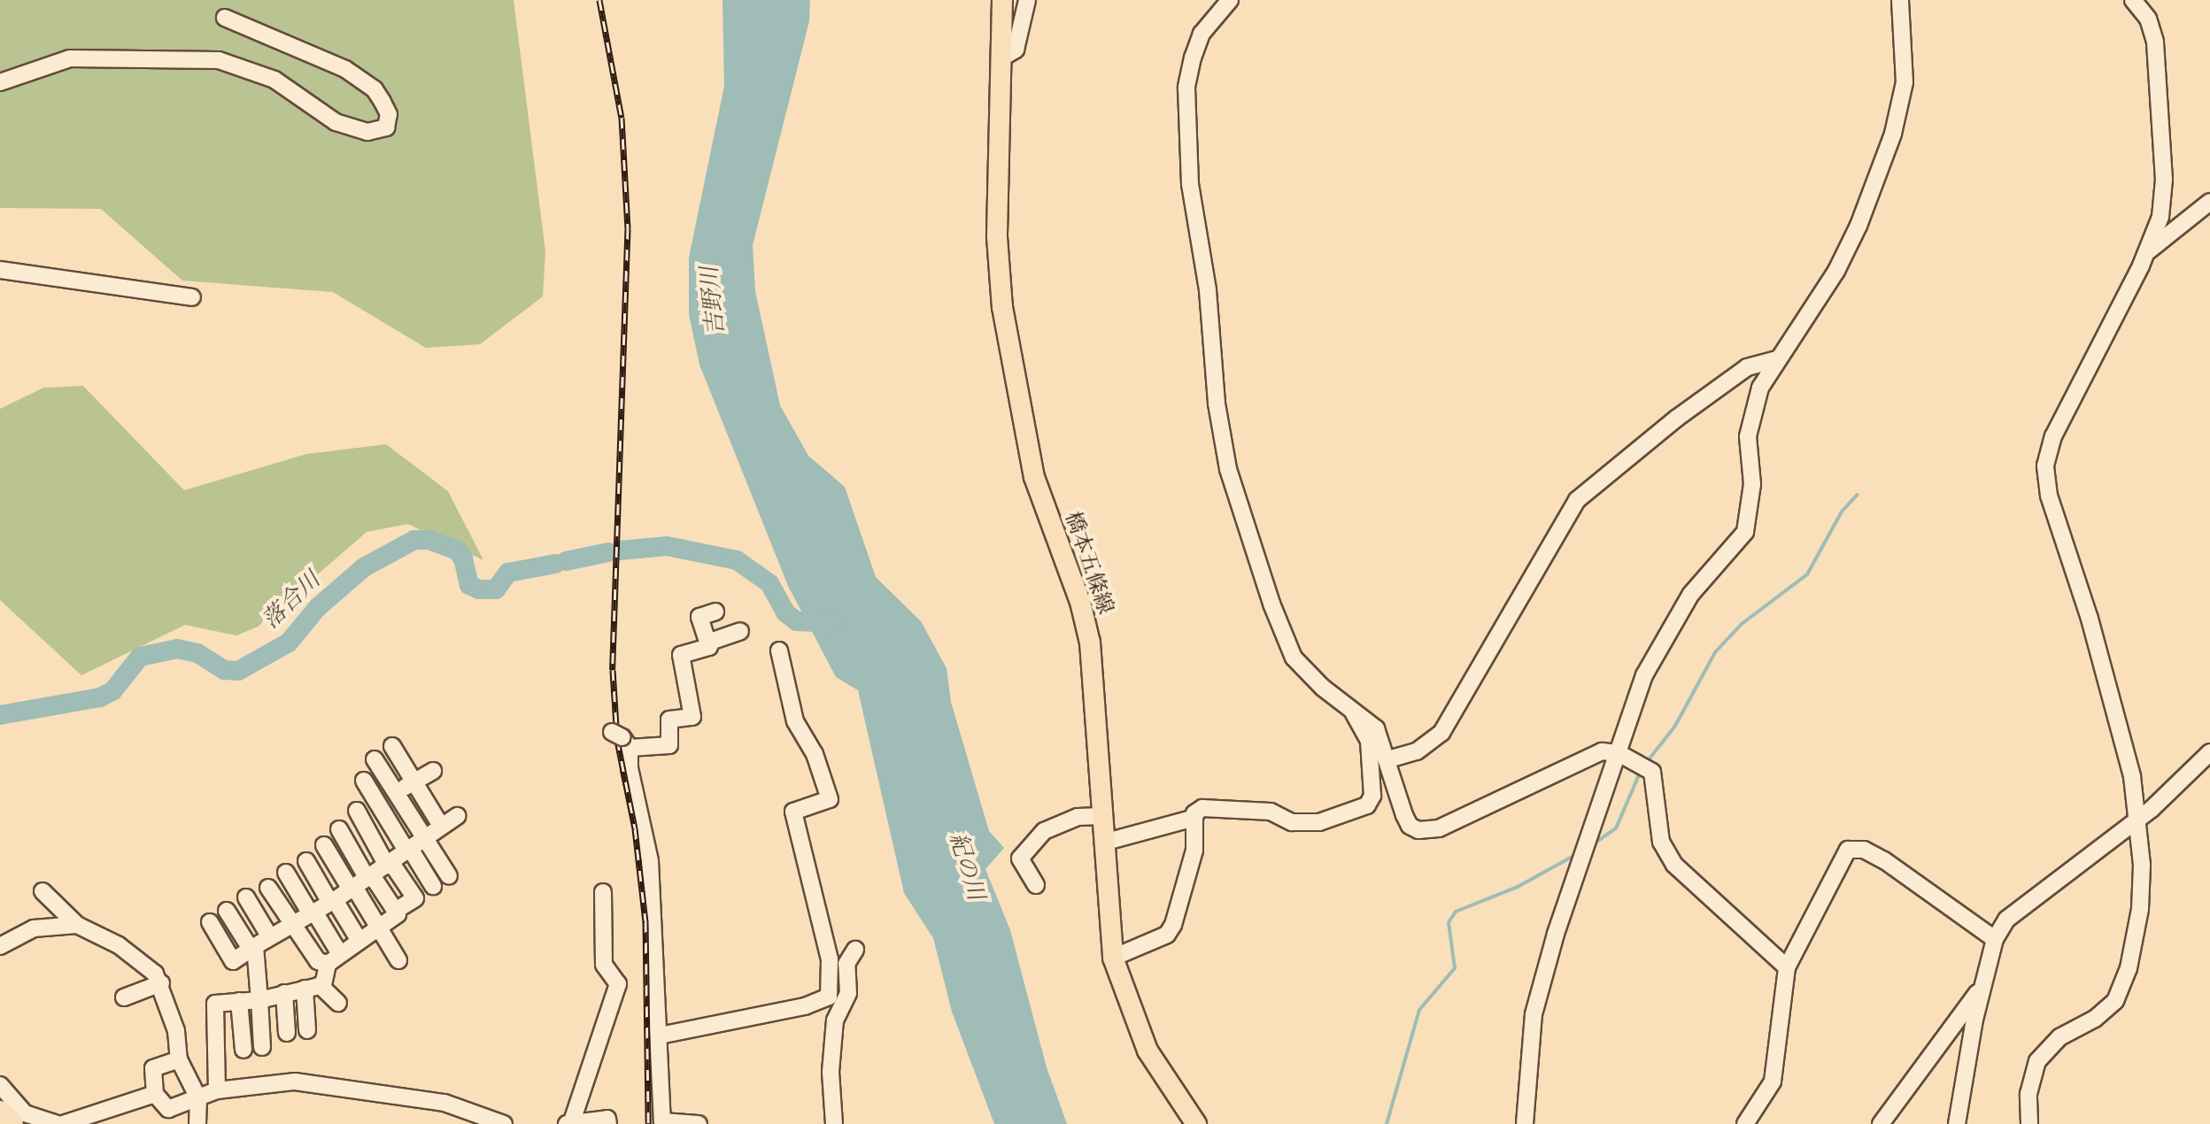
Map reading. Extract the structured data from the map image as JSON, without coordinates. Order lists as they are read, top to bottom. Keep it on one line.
{"streets":{"main road":["橋本五條線"]},"water":["吉野川","落合川","紀の川"]}
